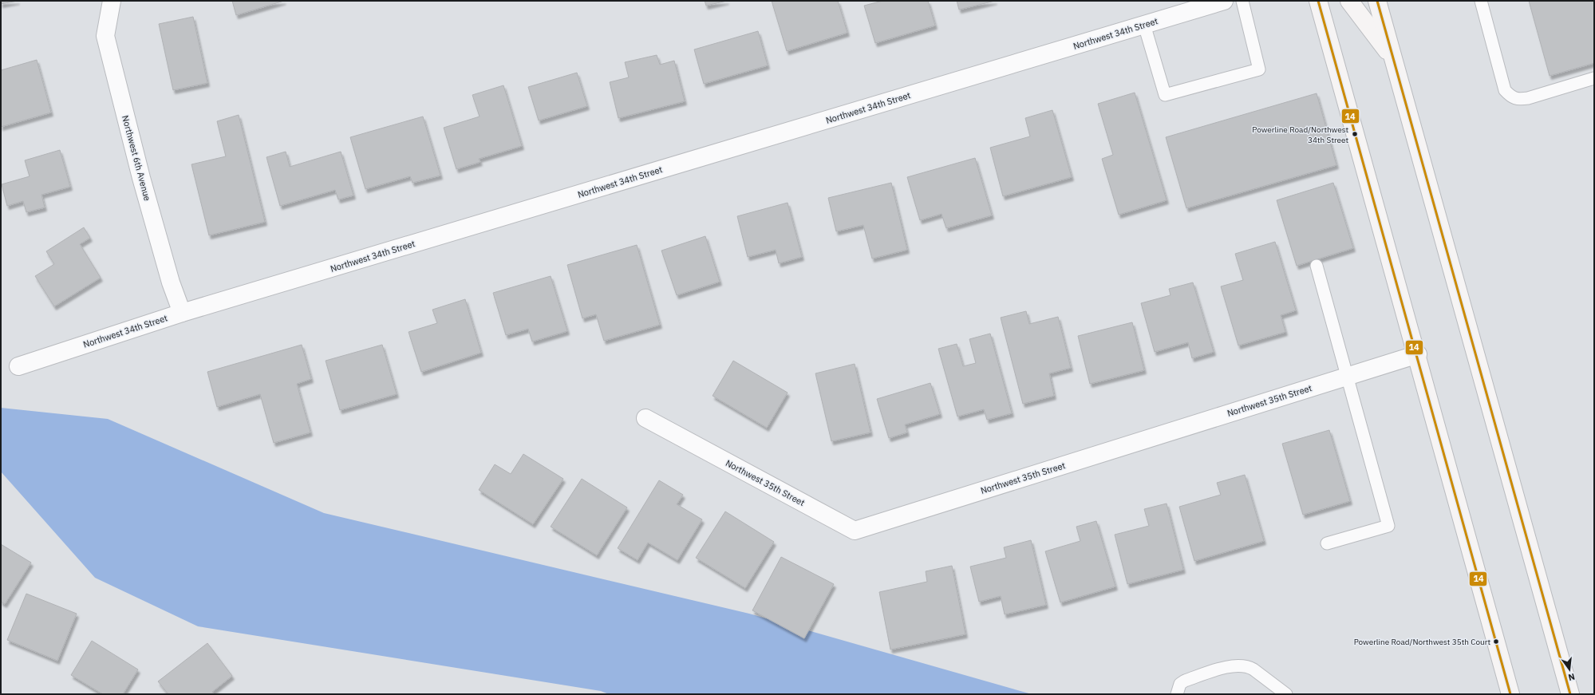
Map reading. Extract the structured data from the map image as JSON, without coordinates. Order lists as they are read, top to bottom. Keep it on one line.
{"streets":{"street":["Northwest 34th Street","Northwest 6th Avenue","Northwest 35th Street"]},"crossings":[["Northwest 34th Street","Northwest 6th Avenue"]],"places":["Powerline Road/Northwest 34th Street","Powerline Road/Northwest 35th Court"],"lines":["transit line 14"],"north":"bottom"}
